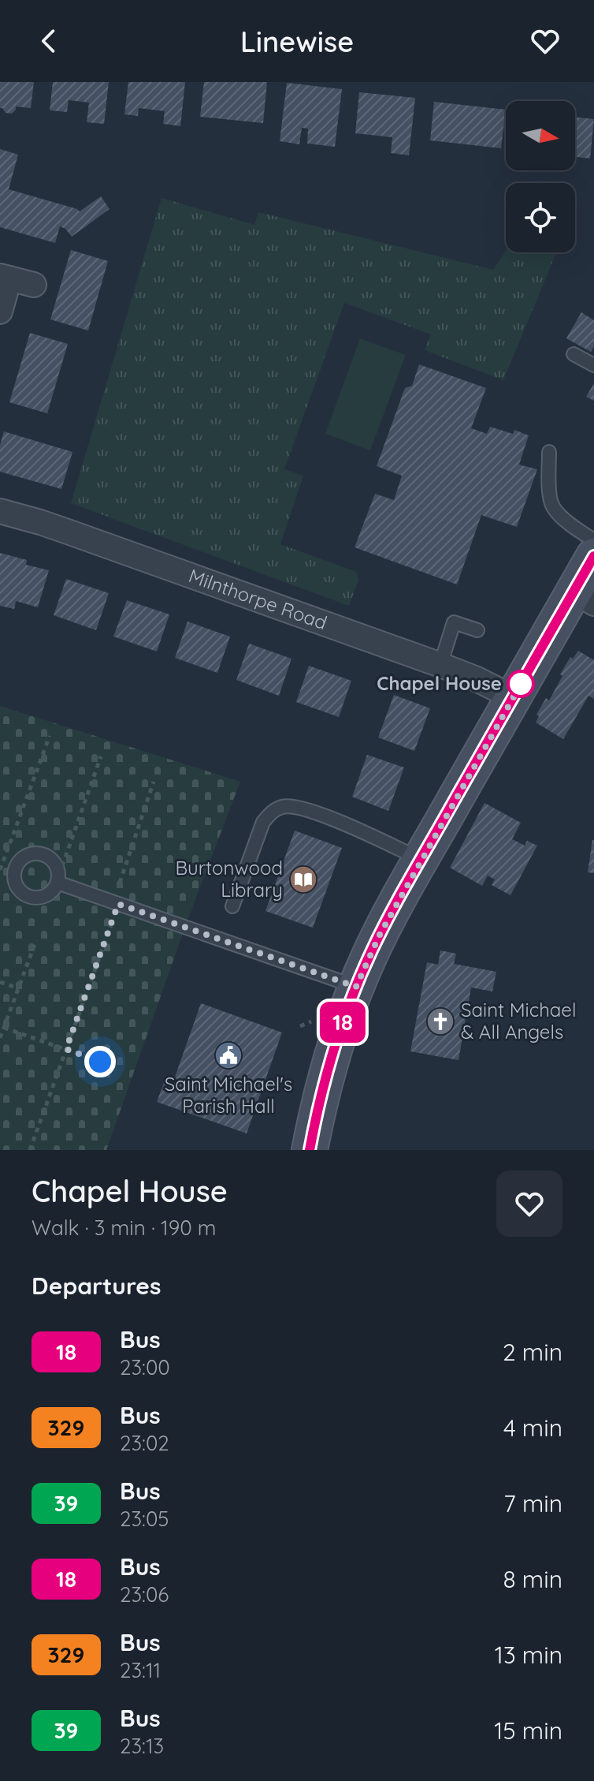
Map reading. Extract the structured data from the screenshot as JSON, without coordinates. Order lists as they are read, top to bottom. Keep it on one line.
{"streets":{"street":["Milnthorpe Road"]},"places":{"other":["Chapel House"],"library":["Burtonwood Library"],"church":["Saint Michael & All Angels"],"public building":["Saint Michael's Parish Hall"]},"lines":["bus line 18"],"north":"right","page":{"header":"Linewise","on_map":"18","heading":[["Chapel House","Walk · 3 min · 190 m"],"Departures"],"list":[{"mark":"18","name":"Bus","note":"23:00","value":"2 min"},{"mark":"329","name":"Bus","note":"23:02","value":"4 min"},{"mark":"39","name":"Bus","note":"23:05","value":"7 min"},{"mark":"18","name":"Bus","note":"23:06","value":"8 min"},{"mark":"329","name":"Bus","note":"23:11","value":"13 min"},{"mark":"39","name":"Bus","note":"23:13","value":"15 min"}]}}
